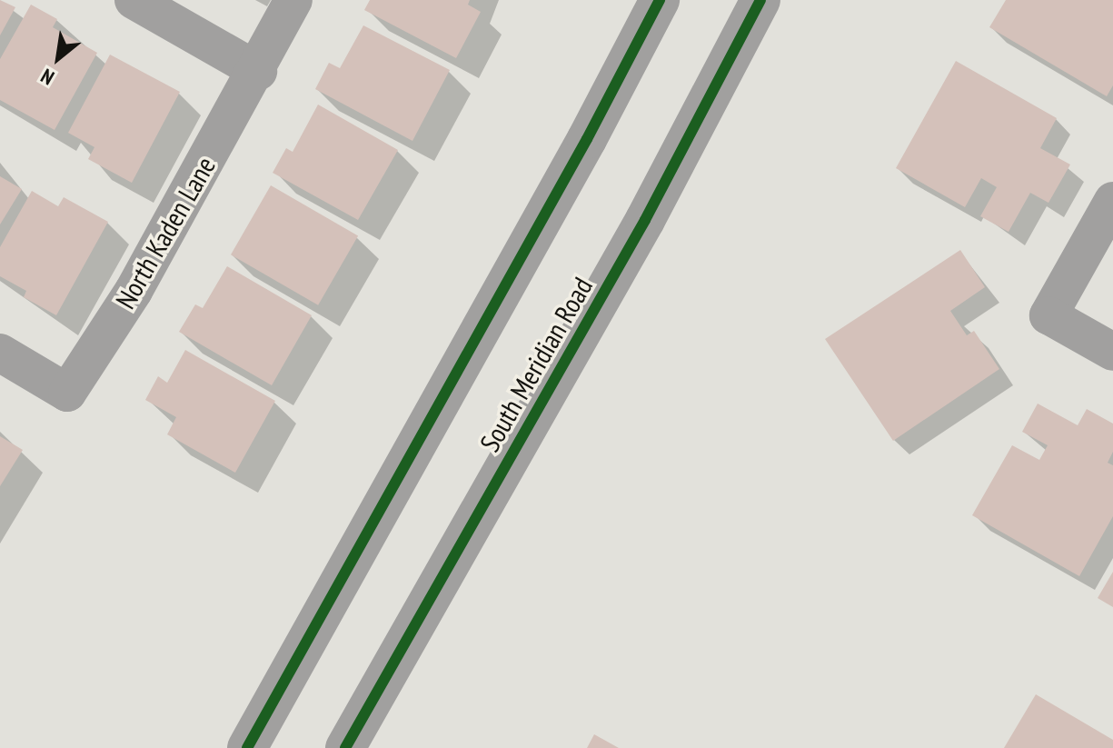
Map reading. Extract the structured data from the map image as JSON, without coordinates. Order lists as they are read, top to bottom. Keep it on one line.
{"streets":{"street":["North Kaden Lane","South Meridian Road"]},"north":"bottom left"}
